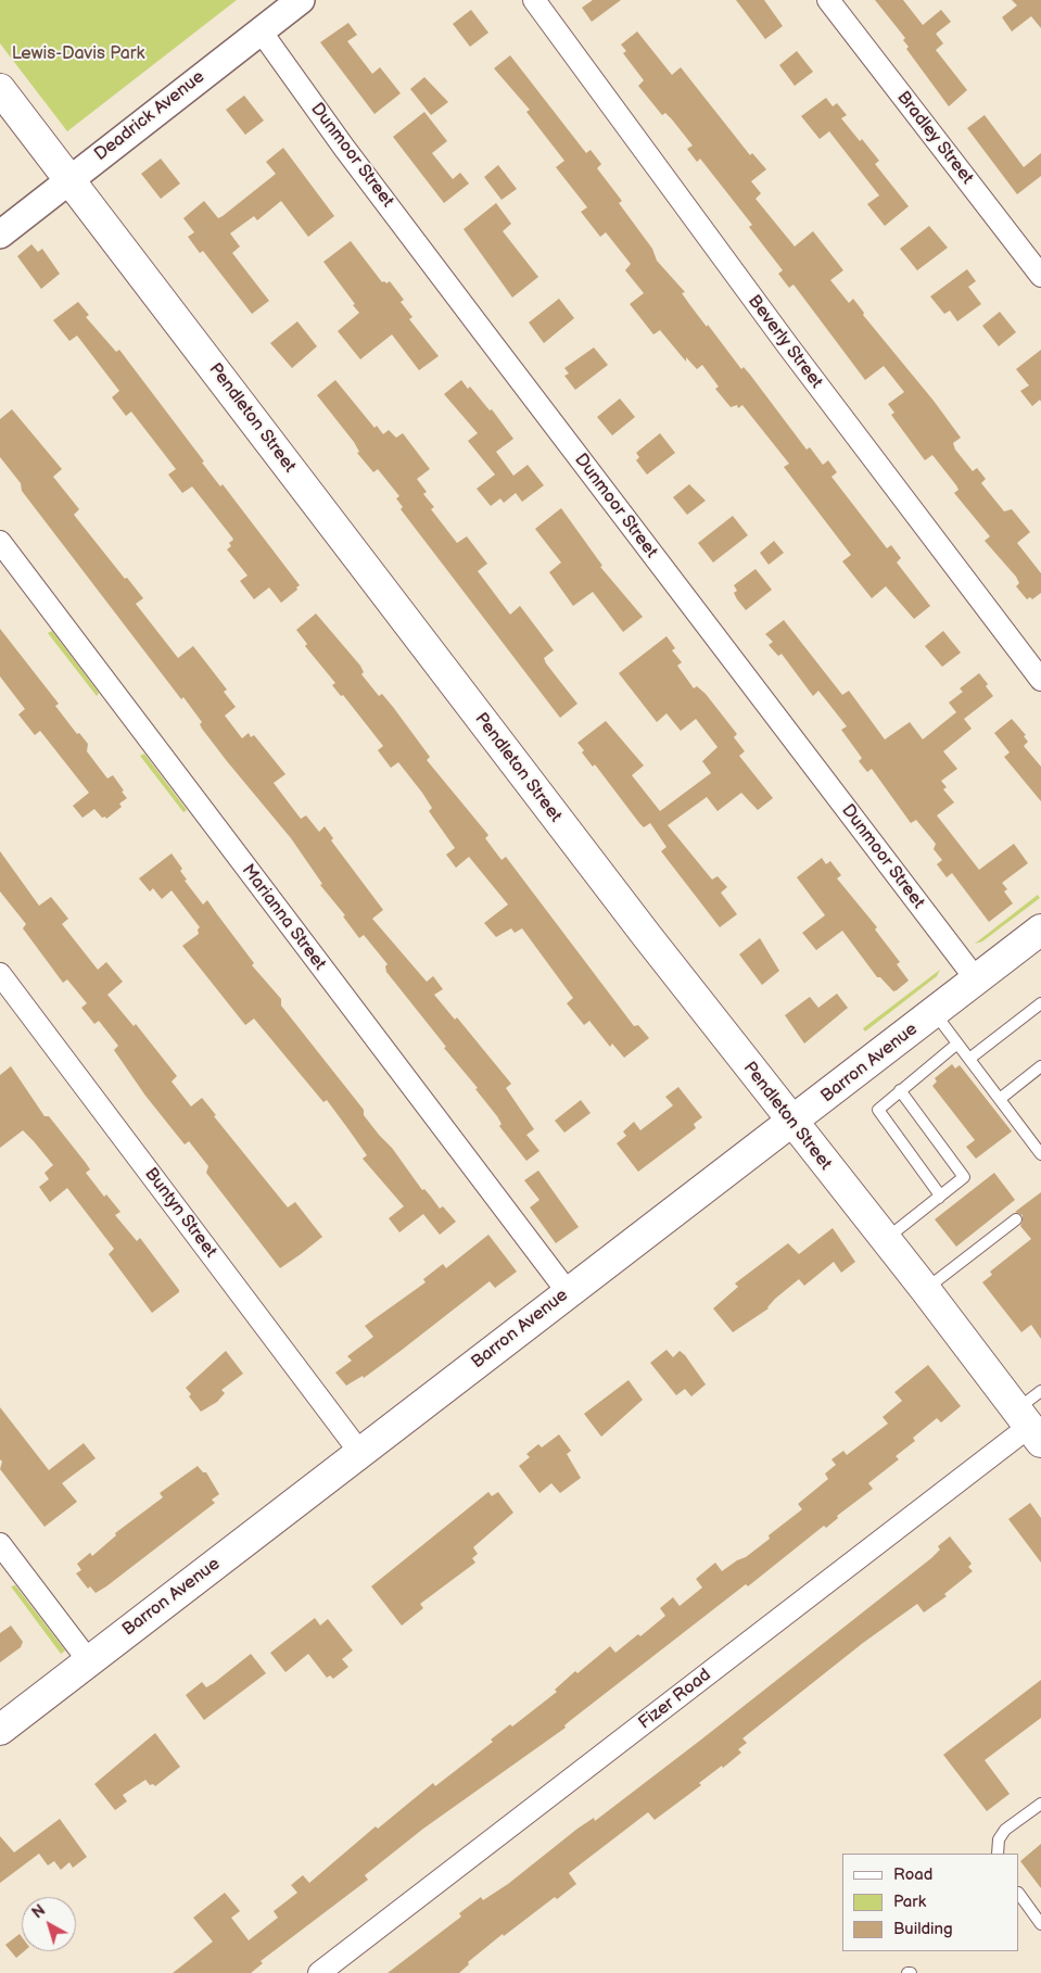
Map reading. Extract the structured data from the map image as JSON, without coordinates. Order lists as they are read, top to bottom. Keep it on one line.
{"streets":{"main road":["Pendleton Street","Barron Avenue"],"street":["Deadrick Avenue","Bradley Street","Dunmoor Street","Beverly Street","Marianna Street","Buntyn Street","Fizer Road"]},"crossings":[["Deadrick Avenue","Dunmoor Street"],["Deadrick Avenue","Pendleton Street"],["Dunmoor Street","Barron Avenue"],["Pendleton Street","Barron Avenue"],["Pendleton Street","Fizer Road"],["Marianna Street","Barron Avenue"],["Barron Avenue","Buntyn Street"]],"parks":["Lewis-Davis Park"],"legend":["Road","Park","Building"],"north":"top left"}
